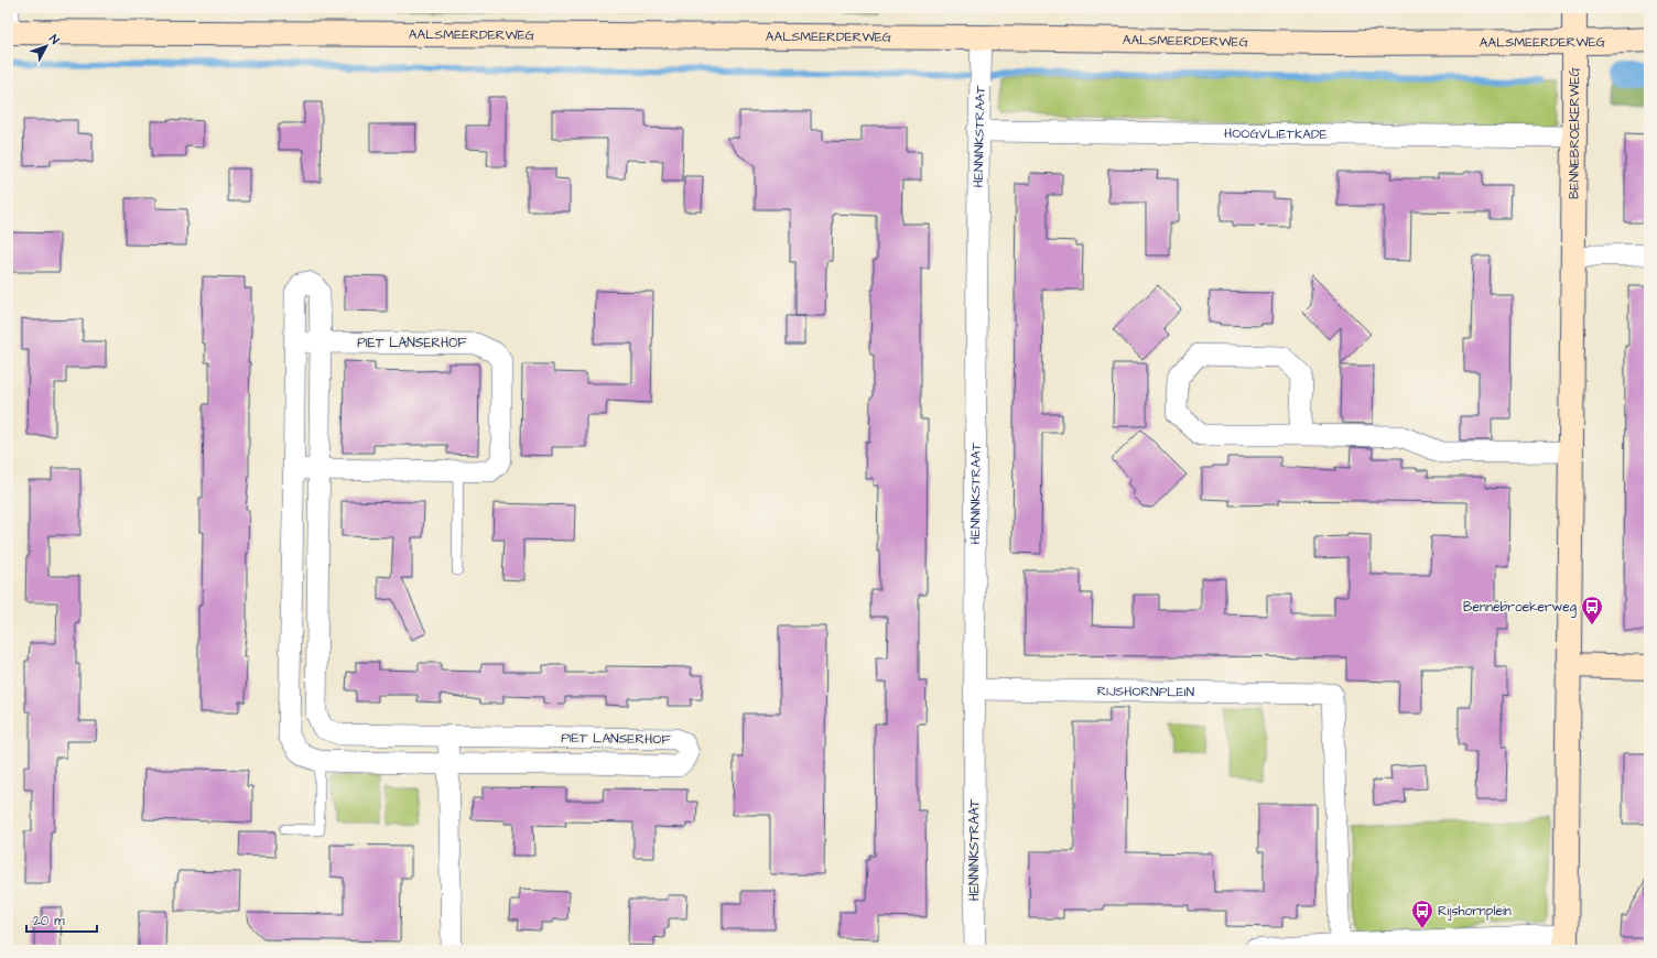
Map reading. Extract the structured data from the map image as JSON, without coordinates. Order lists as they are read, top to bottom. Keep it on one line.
{"streets":{"street":["AALSMEERDERWEG","HOOGVLIETKADE","BENNEBROEKERWEG","HENNINKSTRAAT","PIET LANSERHOF","RIJSHORNPLEIN"]},"crossings":[["AALSMEERDERWEG","BENNEBROEKERWEG"],["AALSMEERDERWEG","HENNINKSTRAAT"],["HOOGVLIETKADE","BENNEBROEKERWEG"],["HOOGVLIETKADE","HENNINKSTRAAT"],["HENNINKSTRAAT","RIJSHORNPLEIN"]],"places":{"bus stop":["Bennebroekerweg","Rijshornplein"]},"scale_bar":"20 m","north":"top right"}
